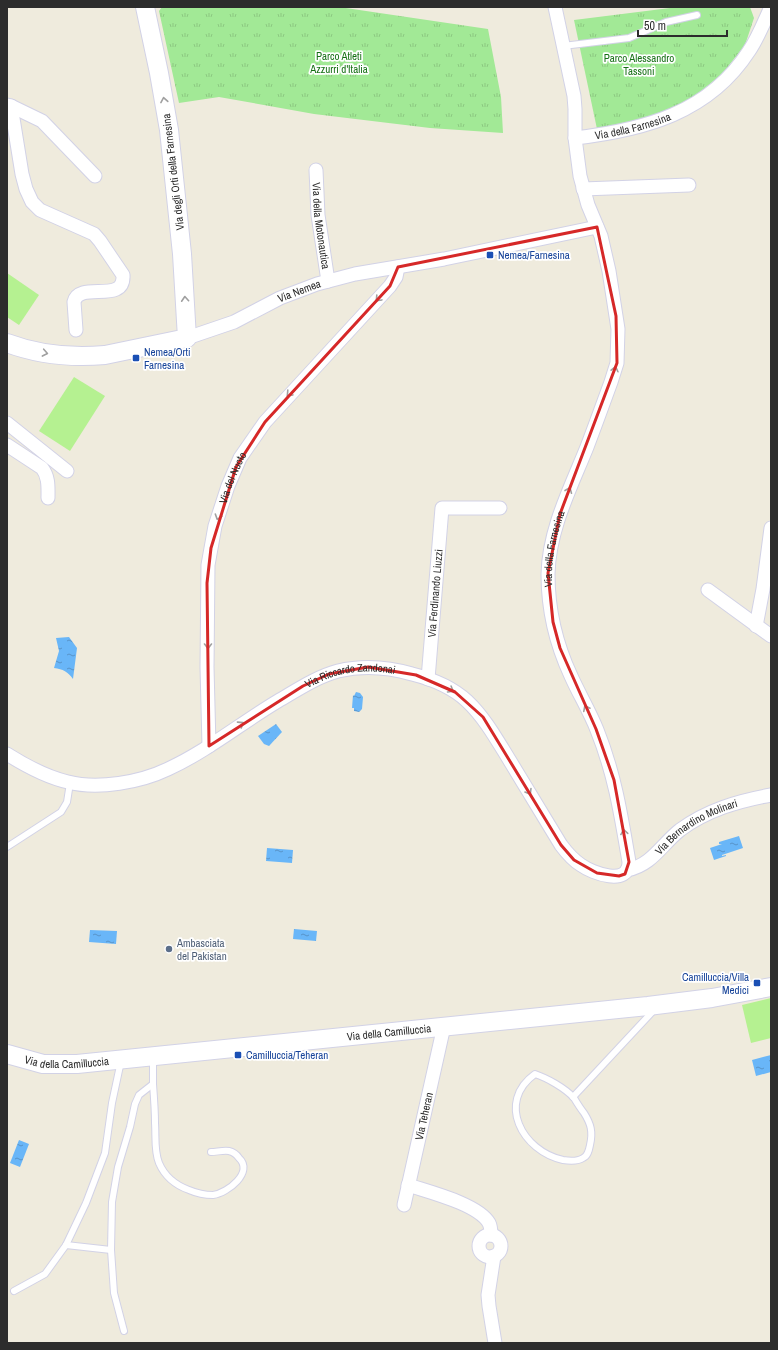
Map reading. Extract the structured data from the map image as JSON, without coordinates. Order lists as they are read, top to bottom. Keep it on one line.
{"streets":{"main road":["Via degli Orti della Farnesina","Via Nemea","Via della Camilluccia"],"street":["Via della Farnesina","Via della Motonautica","Via del Nuoto","Via Ferdinando Liuzzi","Via Riccardo Zandonai","Via Bernardino Molinari","Via Teheran"]},"crossings":[["Via della Farnesina","Via Nemea"],["Via della Farnesina","Via Riccardo Zandonai"],["Via della Farnesina","Via Bernardino Molinari"],["Via degli Orti della Farnesina","Via Nemea"],["Via della Motonautica","Via Nemea"],["Via Nemea","Via del Nuoto"],["Via del Nuoto","Via Riccardo Zandonai"],["Via Ferdinando Liuzzi","Via Riccardo Zandonai"],["Via Riccardo Zandonai","Via Bernardino Molinari"],["Via della Camilluccia","Via Teheran"]],"one_way":["Via della Farnesina","Via degli Orti della Farnesina","Via del Nuoto","Via Riccardo Zandonai"],"parks":["Parco Atleti Azzurri d'Italia","Parco Alessandro Tassoni"],"places":{"transit":["Nemea/Farnesina","Nemea/Orti Farnesina","Camilluccia/Villa Medici","Camilluccia/Teheran"],"other":["Ambasciata del Pakistan"]},"scale_bar":"50 m"}
